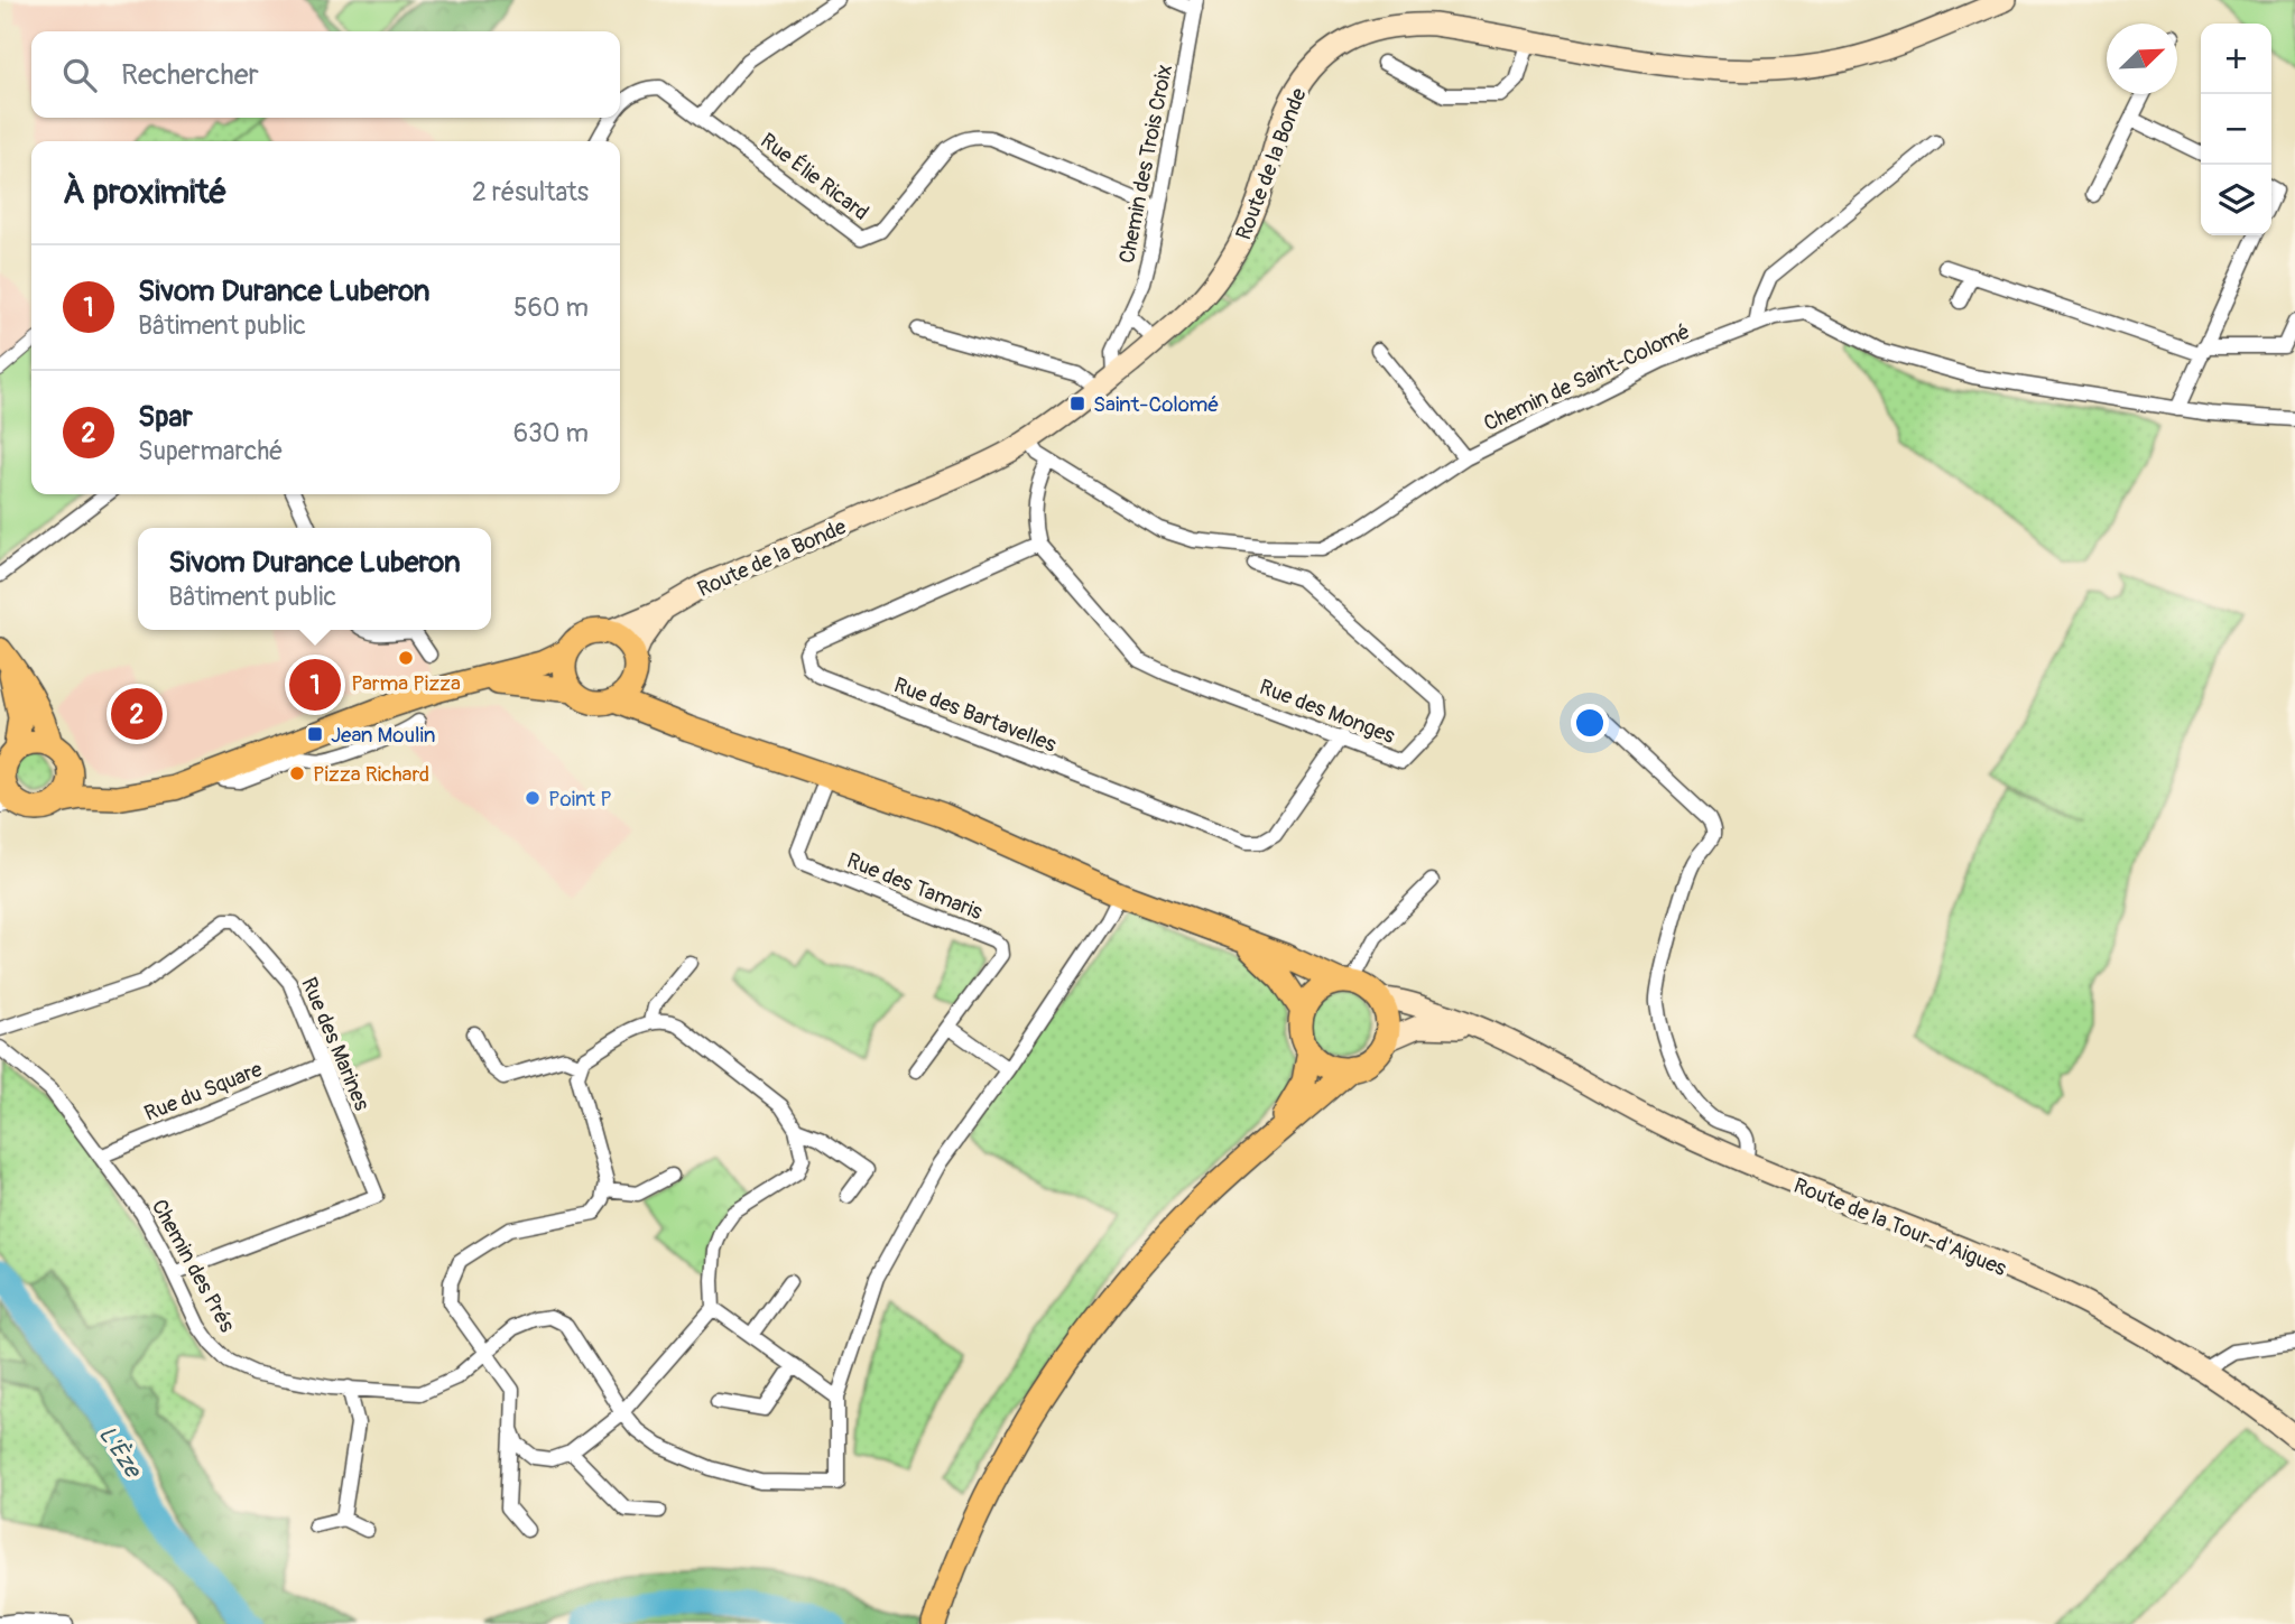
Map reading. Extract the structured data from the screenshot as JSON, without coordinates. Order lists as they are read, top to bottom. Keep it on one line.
{"streets":{"main road":["Route de la Bonde","Route de la Tour-d'Aigues"],"street":["Chemin des Trois Croix","Rue Élie Ricard","Chemin de Saint-Colomé","Rue des Monges","Rue des Bartavelles","Rue des Tamaris","Rue des Marines","Rue du Square","Chemin des Prés"]},"crossings":[["Chemin des Trois Croix","Route de la Bonde"],["Chemin des Trois Croix","Rue Élie Ricard"],["Route de la Bonde","Chemin de Saint-Colomé"],["Rue des Monges","Rue des Bartavelles"],["Rue des Marines","Rue du Square"],["Rue des Marines","Chemin des Prés"],["Rue du Square","Chemin des Prés"]],"water":["L'Èze"],"places":{"transit":["Saint-Colomé","Jean Moulin"],"other":["Parma Pizza","Pizza Richard","Point P"]},"north":"top right","page":{"map_buttons":["+","−"],"search":"Rechercher","heading":["À proximité","2 résultats"],"list":[{"mark":"1","name":"Sivom Durance Luberon","note":"Bâtiment public","value":"560 m"},{"mark":"2","name":"Spar","note":"Supermarché","value":"630 m"}],"popup":["Sivom Durance Luberon","Bâtiment public"],"pins":["1","2"]}}
